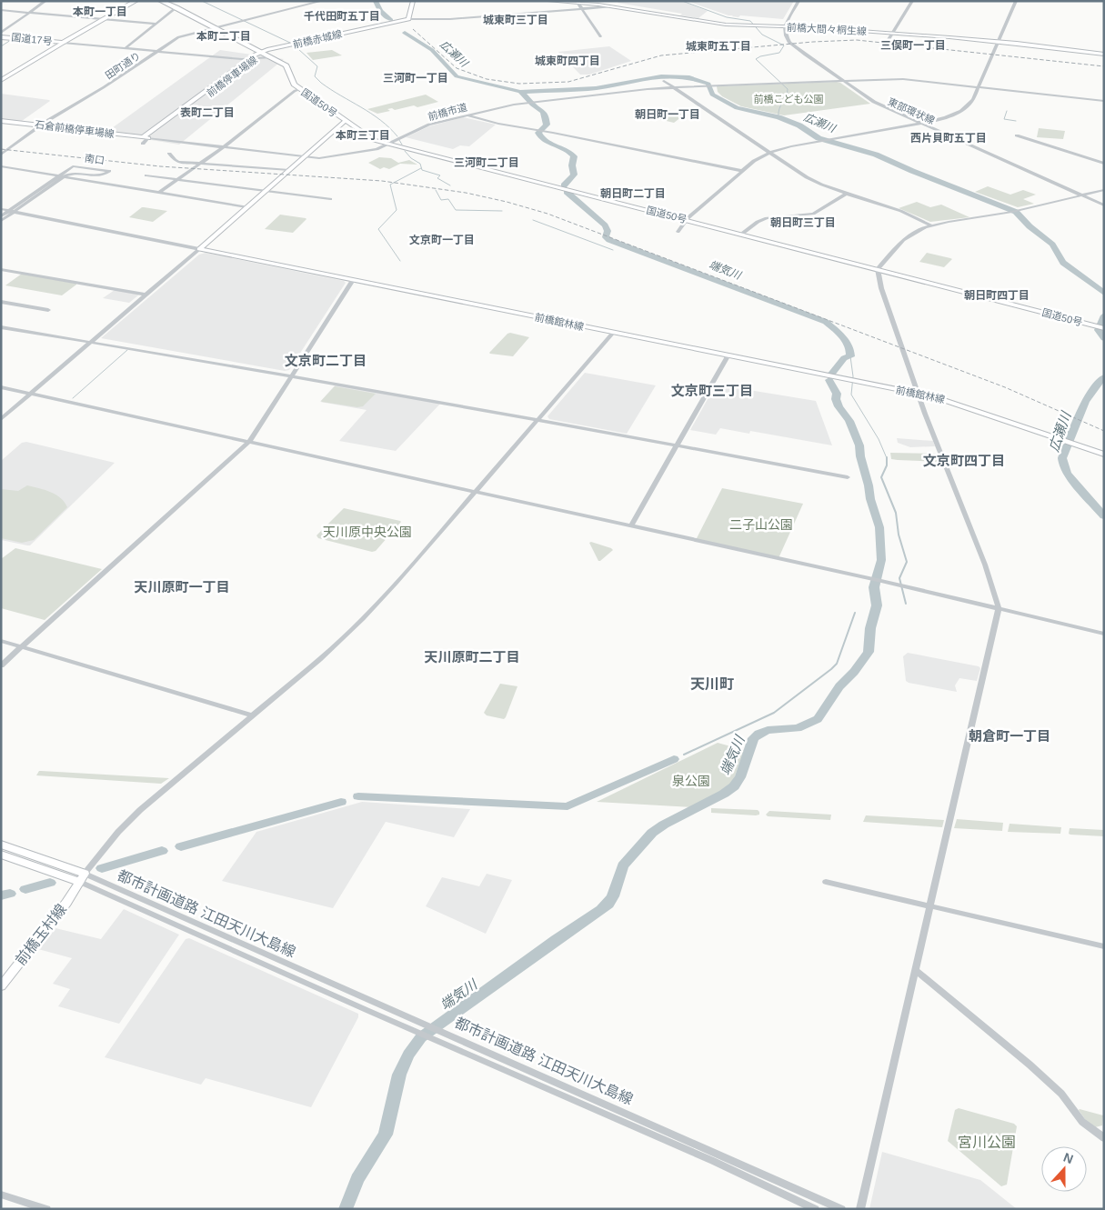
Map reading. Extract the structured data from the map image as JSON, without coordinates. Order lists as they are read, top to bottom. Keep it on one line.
{"streets":{"highway":["国道17号","国道50号"],"main road":["前橋大間々桐生線","前橋赤城線","前橋停車場線","石倉前橋停車場線","前橋館林線","前橋玉村線"],"street":["田町通り","東部環状線","前橋市道","南口","都市計画道路 江田天川大島線"]},"crossings":[["前橋大間々桐生線","東部環状線"],["前橋赤城線","前橋停車場線"],["前橋赤城線","国道50号"],["田町通り","国道50号"],["田町通り","石倉前橋停車場線"],["前橋停車場線","国道50号"],["前橋停車場線","前橋市道"],["前橋停車場線","石倉前橋停車場線"],["国道50号","前橋市道"],["東部環状線","前橋市道"],["前橋市道","石倉前橋停車場線"],["都市計画道路 江田天川大島線","前橋玉村線"]],"districts":["本町一丁目","千代田町五丁目","城東町三丁目","本町二丁目","三俣町一丁目","城東町五丁目","城東町四丁目","三河町一丁目","表町二丁目","朝日町一丁目","本町三丁目","西片貝町五丁目","三河町二丁目","朝日町二丁目","朝日町三丁目","文京町一丁目","朝日町四丁目","文京町二丁目","文京町三丁目","文京町四丁目","天川原町一丁目","天川原町二丁目","天川町","朝倉町一丁目"],"water":["広瀬川","端気川"],"parks":["前橋こども公園","二子山公園","天川原中央公園","泉公園","宮川公園"],"north":"top"}
